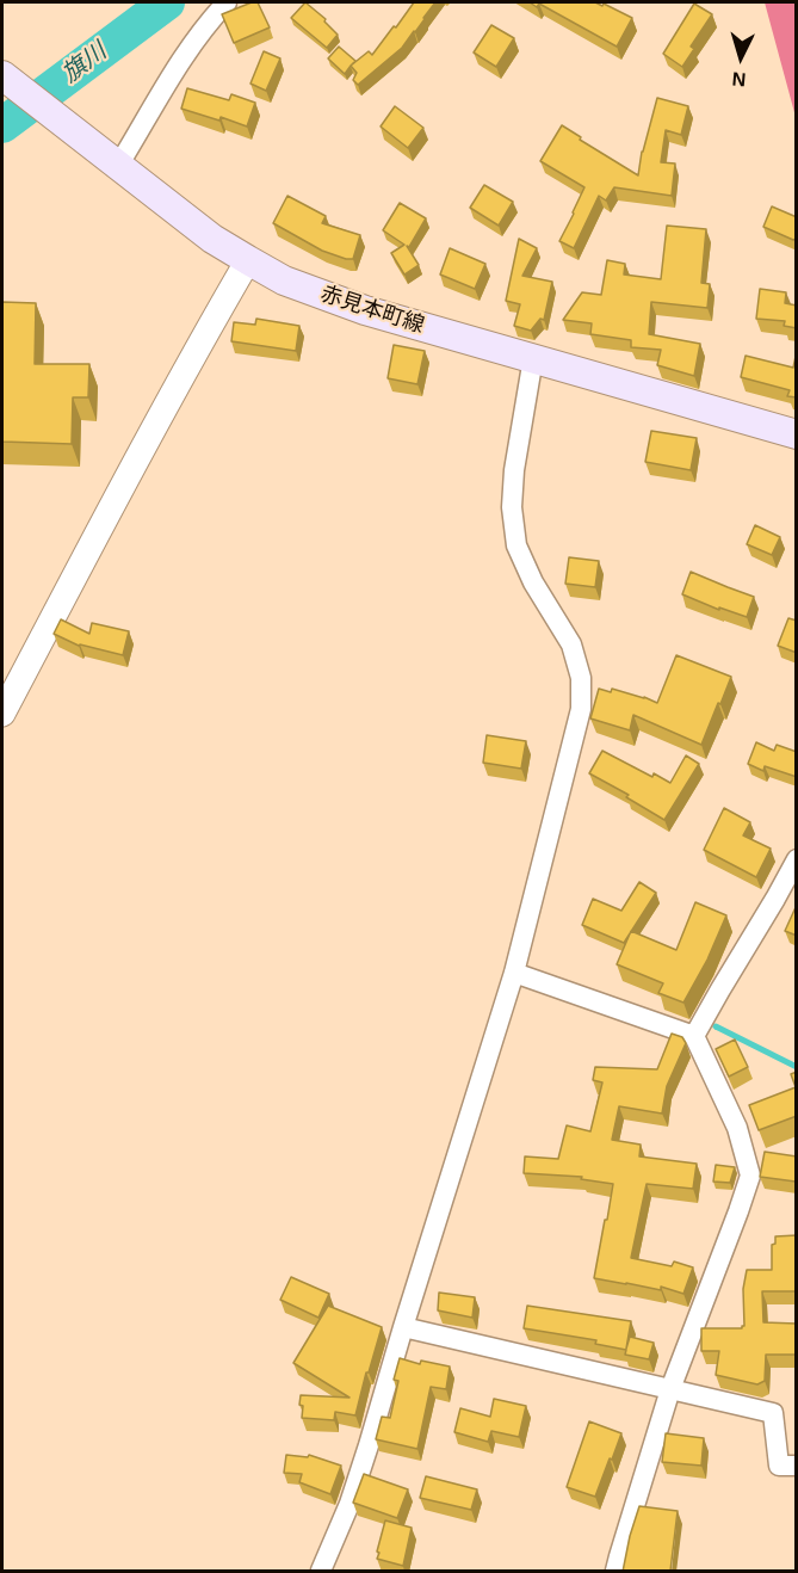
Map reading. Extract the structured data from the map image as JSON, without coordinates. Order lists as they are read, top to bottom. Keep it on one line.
{"streets":{"main road":["赤見本町線"]},"water":["旗川"],"north":"bottom"}
